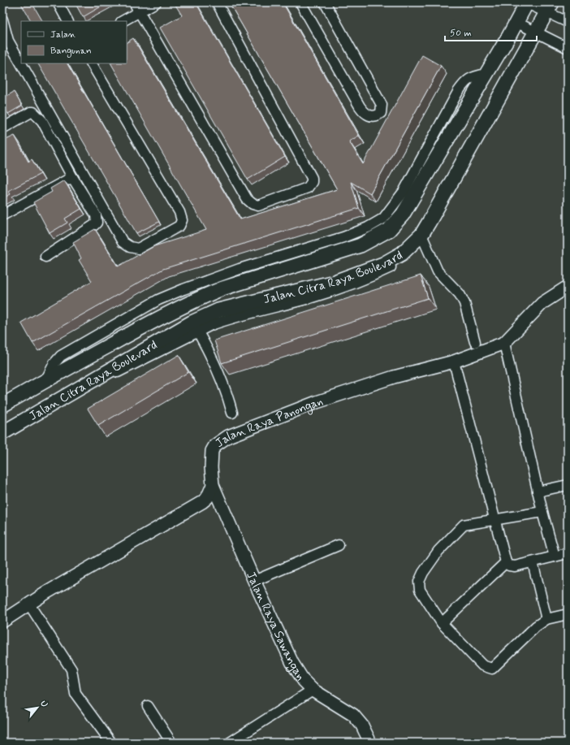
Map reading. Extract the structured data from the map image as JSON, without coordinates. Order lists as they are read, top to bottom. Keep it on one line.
{"streets":{"main road":["Jalan Citra Raya Boulevard"],"street":["Jalan Raya Panongan","Jalan Raya Sawangan"]},"crossings":[["Jalan Raya Panongan","Jalan Raya Sawangan"]],"legend":["Jalan","Bangunan"],"scale_bar":"50 m","north":"top right"}
